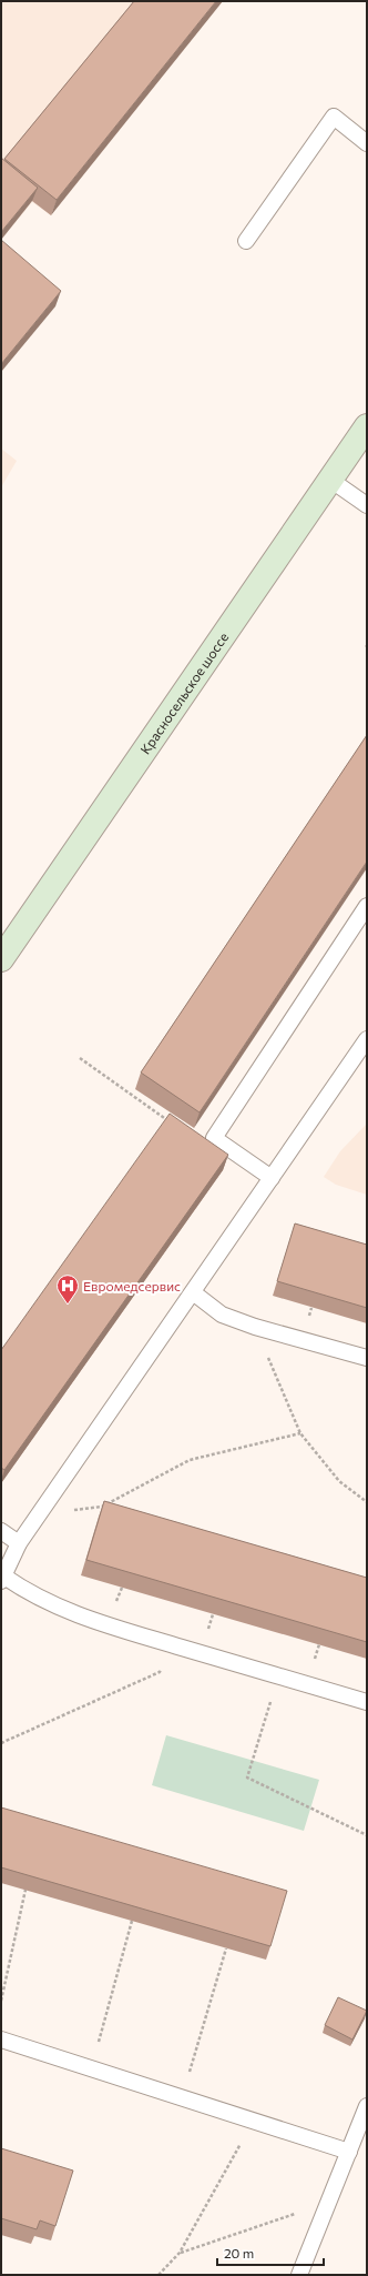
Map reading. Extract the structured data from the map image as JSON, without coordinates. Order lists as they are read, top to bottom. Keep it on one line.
{"streets":{"main road":["Красносельское шоссе"]},"places":{"hospital":["Евромедсервис"]},"scale_bar":"20 m"}
